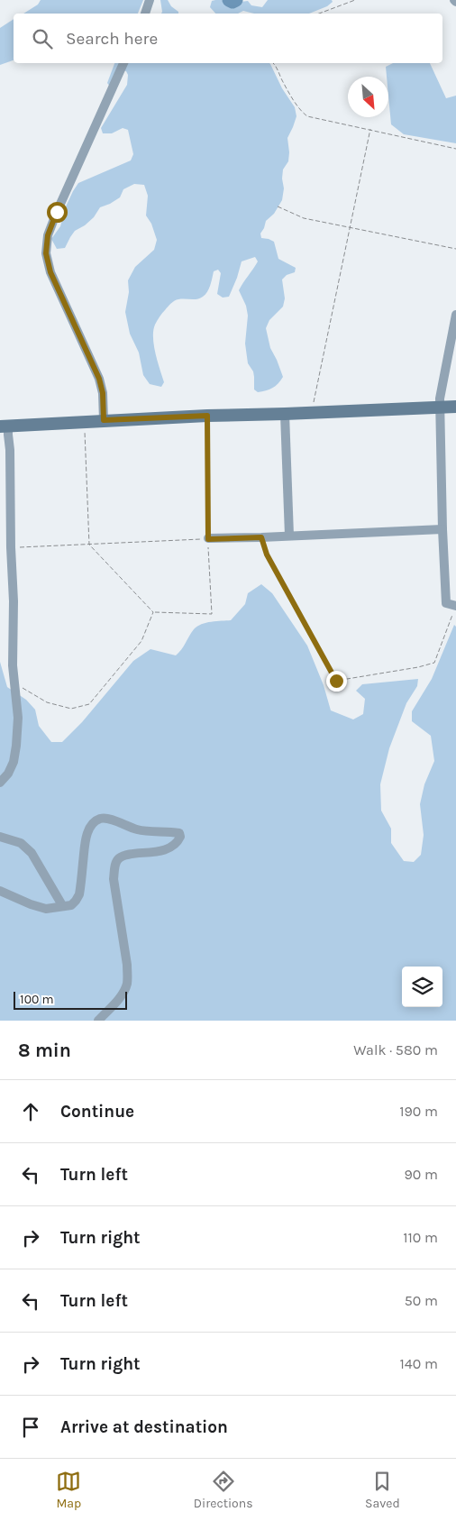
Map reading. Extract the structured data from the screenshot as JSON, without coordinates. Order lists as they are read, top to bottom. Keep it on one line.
{"scale_bar":"100 m","north":"bottom right","page":{"search":"Search here","scale":"100 m","heading":["8 min","Walk · 580 m"],"list":[["Continue","190 m"],["Turn left","90 m"],["Turn right","110 m"],["Turn left","50 m"],["Turn right","140 m"],"Arrive at destination"],"nav":["Map","Directions","Saved"]}}
